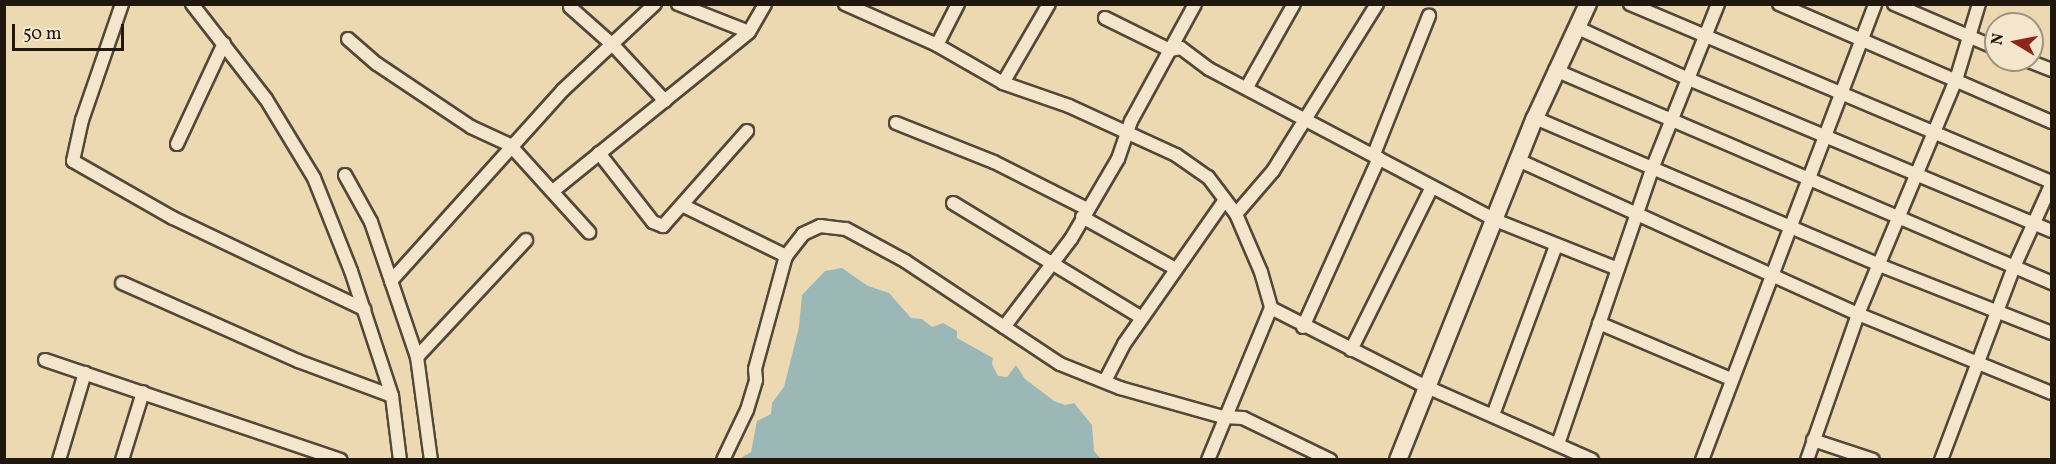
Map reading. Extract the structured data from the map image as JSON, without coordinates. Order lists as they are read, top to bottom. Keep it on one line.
{"scale_bar":"50 m","north":"left"}
